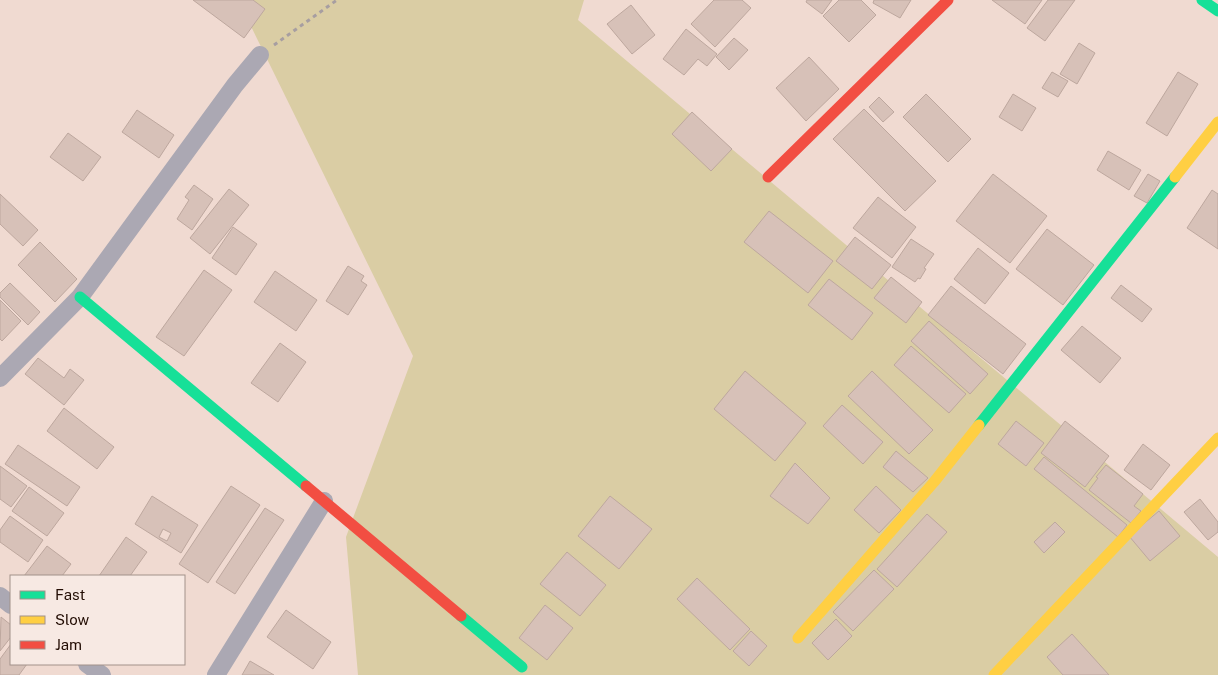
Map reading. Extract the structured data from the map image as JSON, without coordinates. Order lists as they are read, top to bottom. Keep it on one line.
{"legend":["Fast","Slow","Jam"]}
